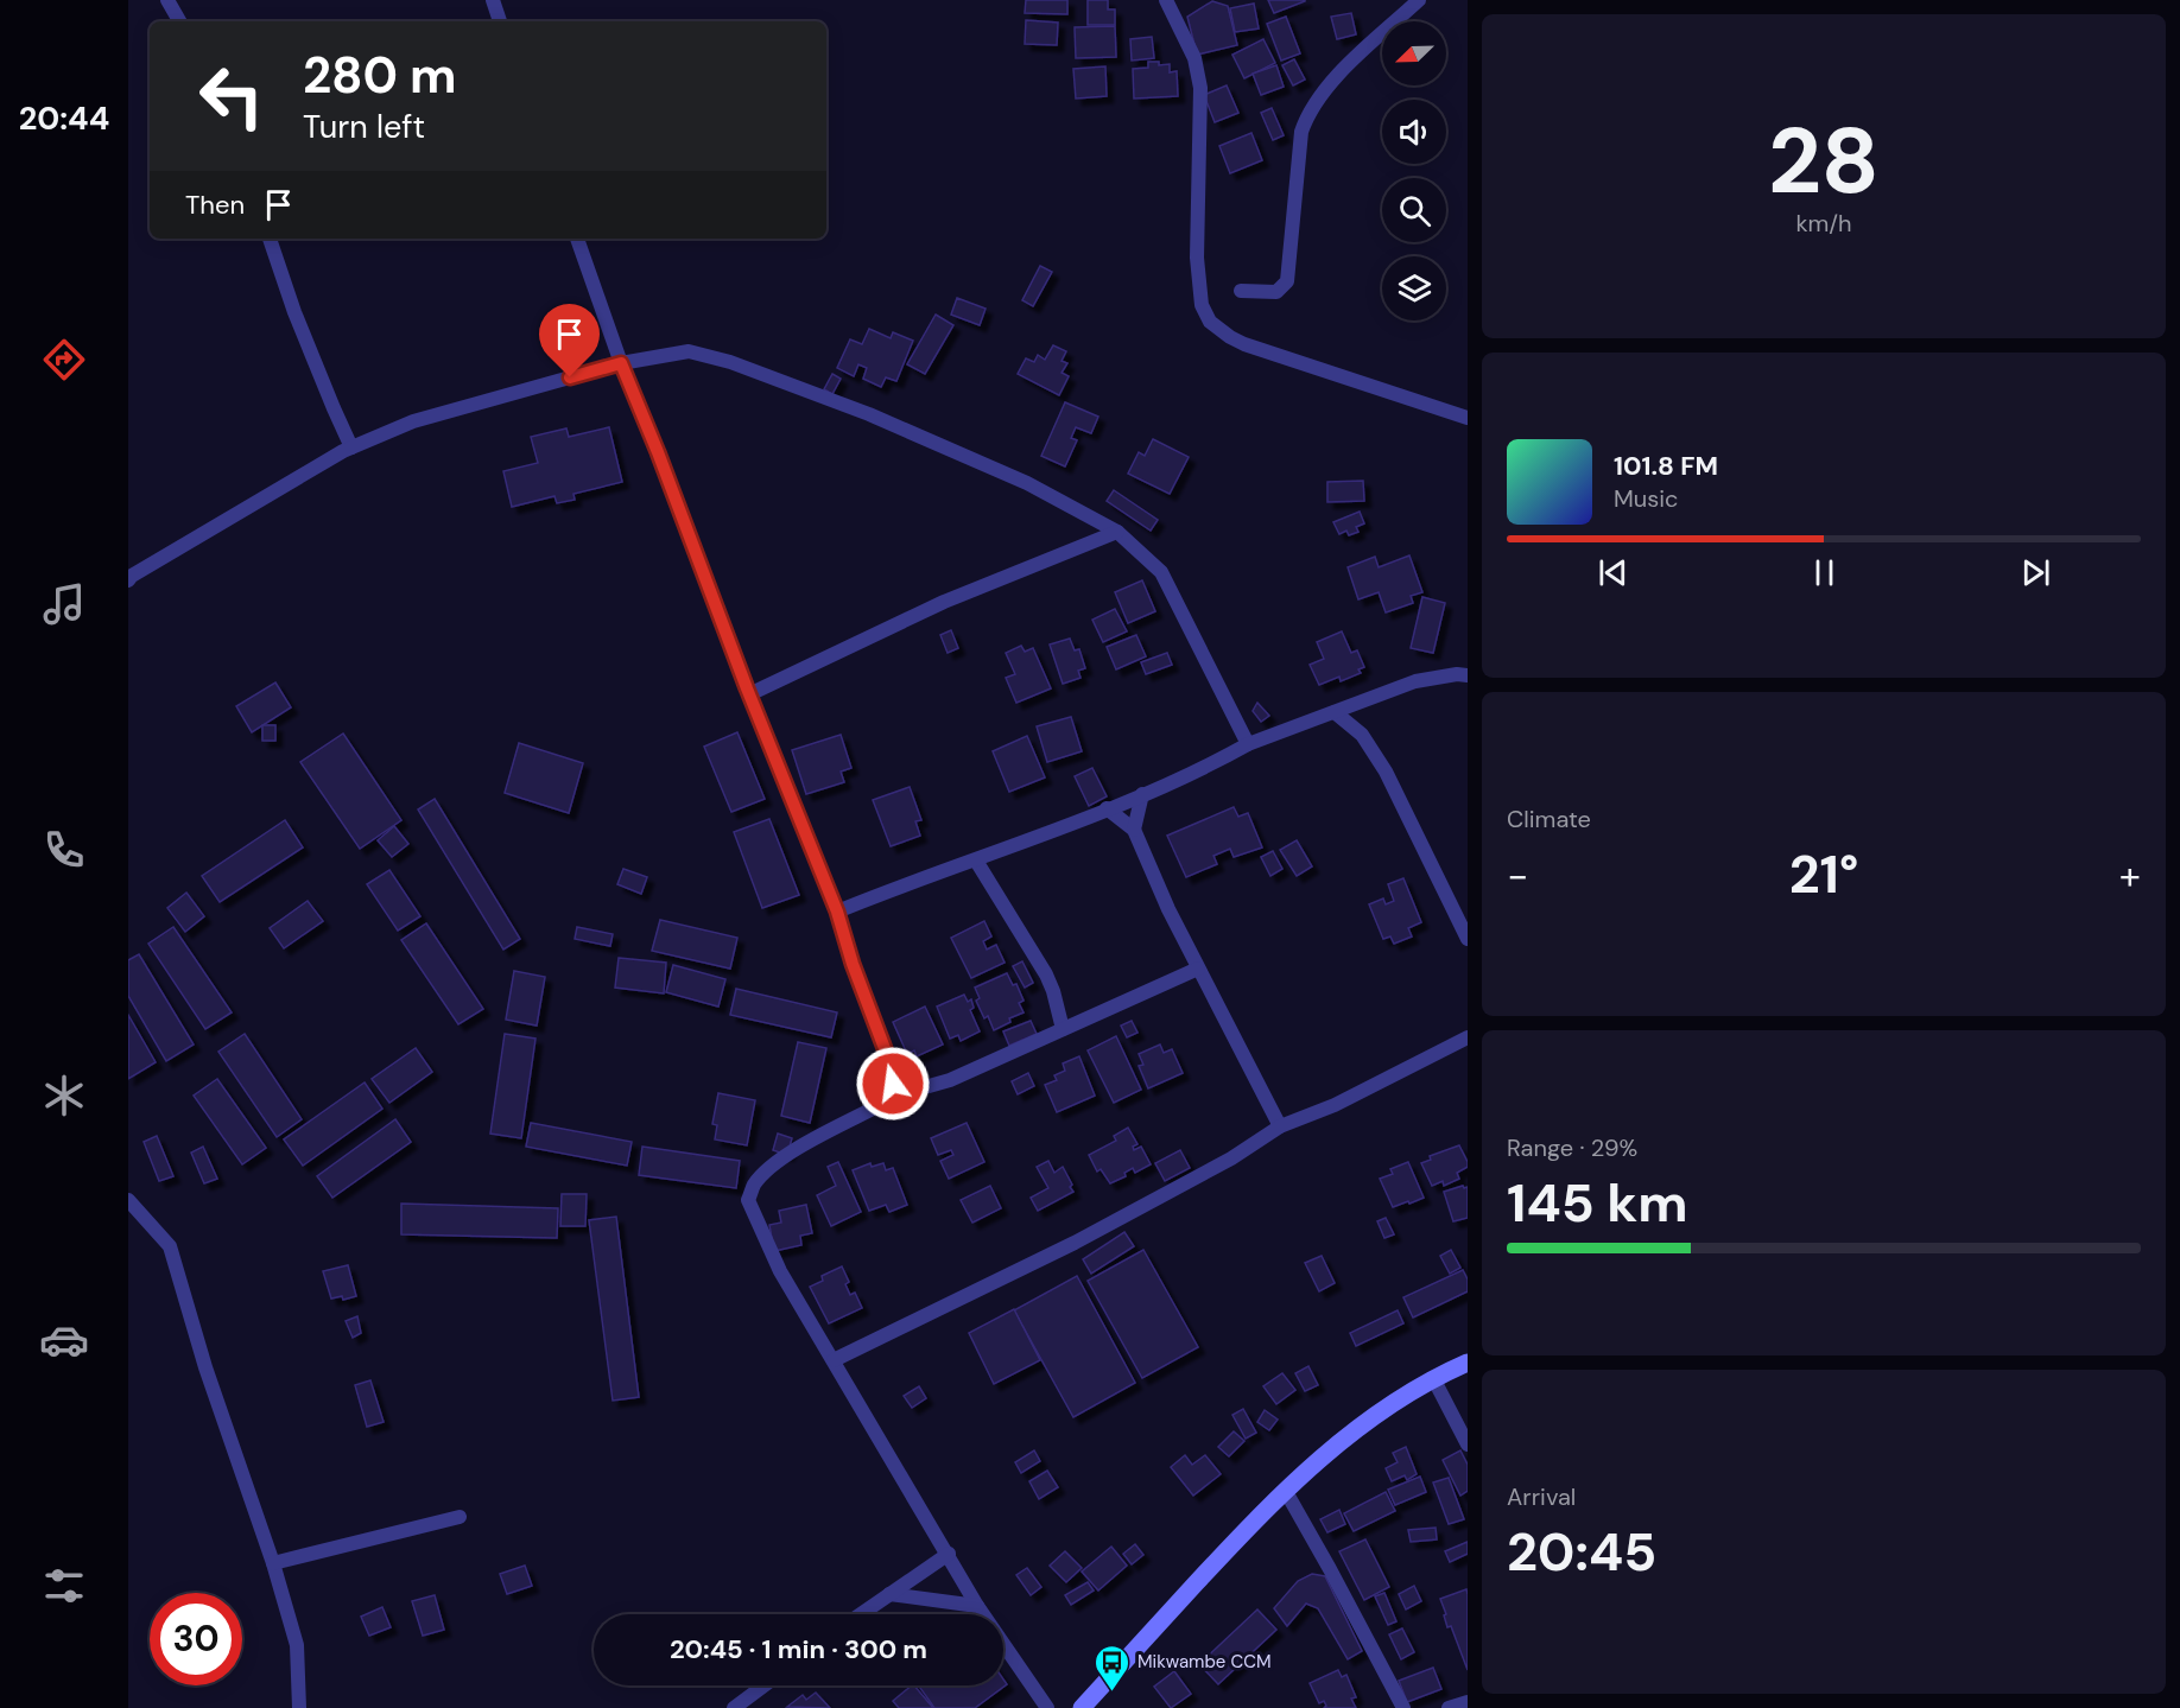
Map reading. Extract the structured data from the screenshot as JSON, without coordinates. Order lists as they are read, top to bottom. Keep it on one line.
{"places":{"bus stop":["Mikwambe CCM"]},"north":"bottom left","page":{"tabs":"20:44","tile":[["28","km/h"],"Climate",["Range · 29%","145 km"],["Arrival","20:45"]],"turn":["280 m","Turn left"],"then":"Then","song":["101.8 FM","Music"],"heat":["−","21°","+"],"limit":"30","trip":"20:45 · 1 min · 300 m"}}
